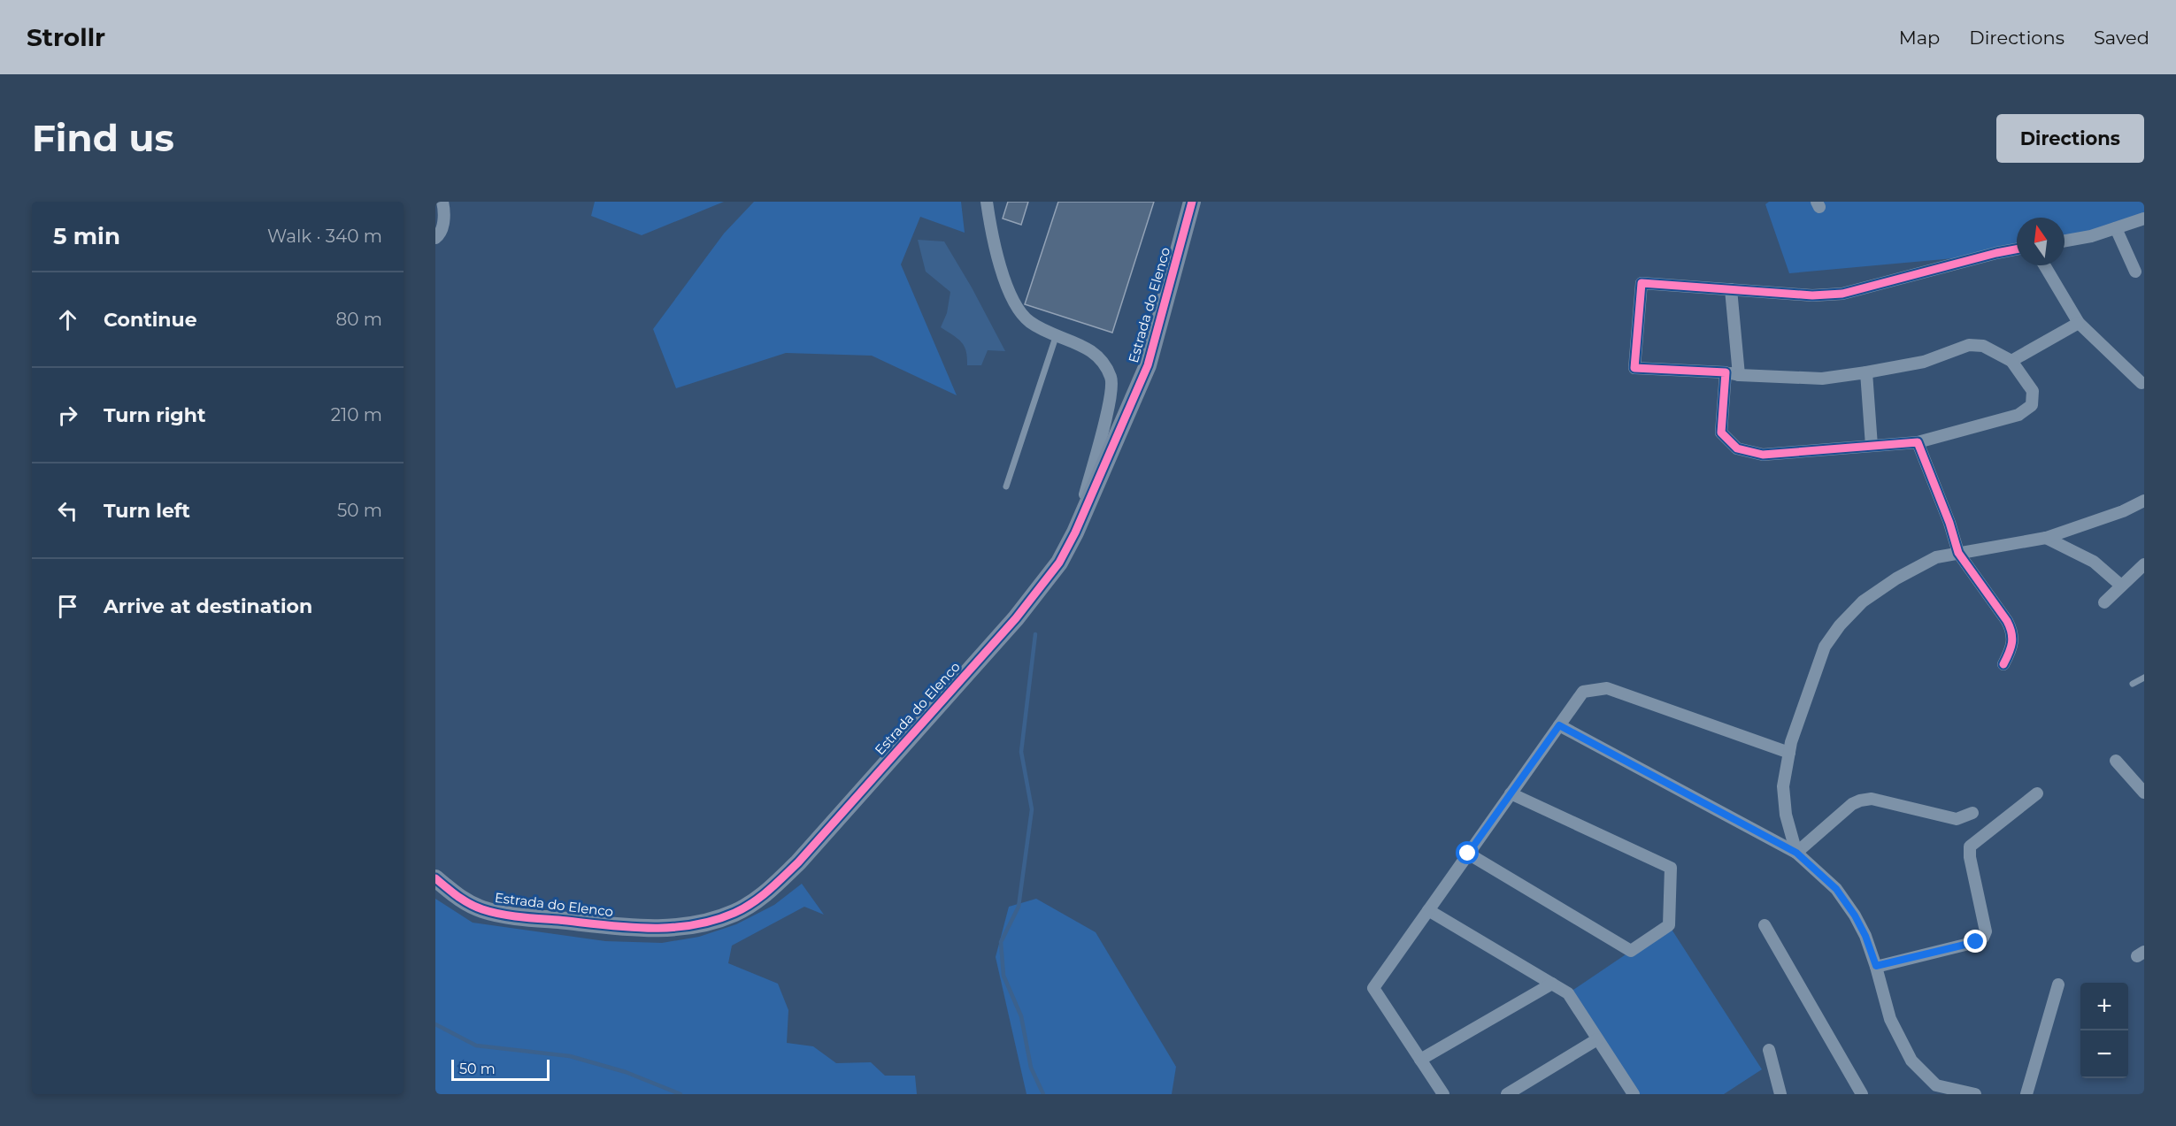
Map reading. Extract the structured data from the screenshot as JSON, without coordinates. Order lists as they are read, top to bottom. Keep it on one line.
{"streets":{"street":["Estrada do Elenco"]},"scale_bar":"50 m","north":"top","page":{"header":"Strollr","nav":["Map","Directions","Saved"],"buttons":"Directions","title":"Find us","heading":["5 min","Walk · 340 m"],"list":[["Continue","80 m"],["Turn right","210 m"],["Turn left","50 m"],"Arrive at destination"],"map_buttons":["+","−"],"scale":"50 m"}}
